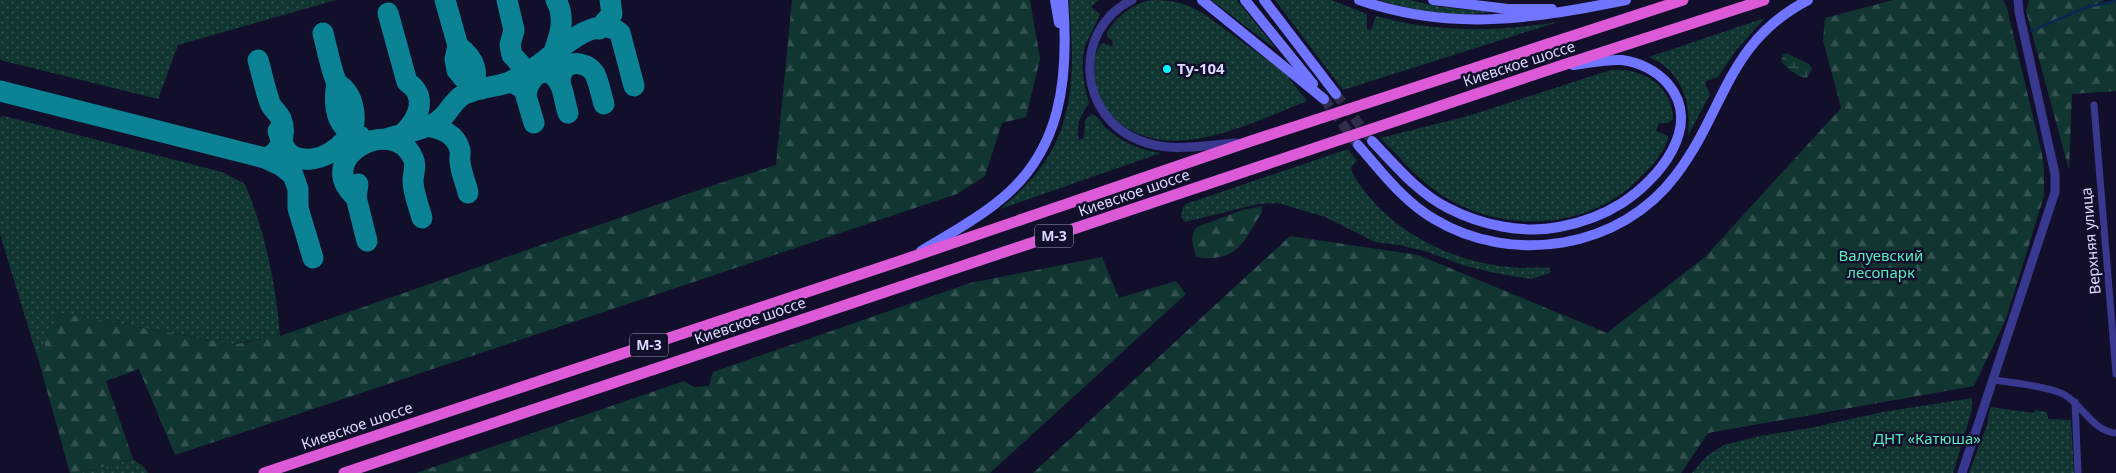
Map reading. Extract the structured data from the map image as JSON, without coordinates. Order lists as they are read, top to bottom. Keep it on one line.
{"streets":{"highway":["Киевское шоссе","М-3"],"street":["Верхняя улица"]},"parks":["Валуевский лесопарк","ДНТ «Катюша»"],"places":["Ту-104"]}
